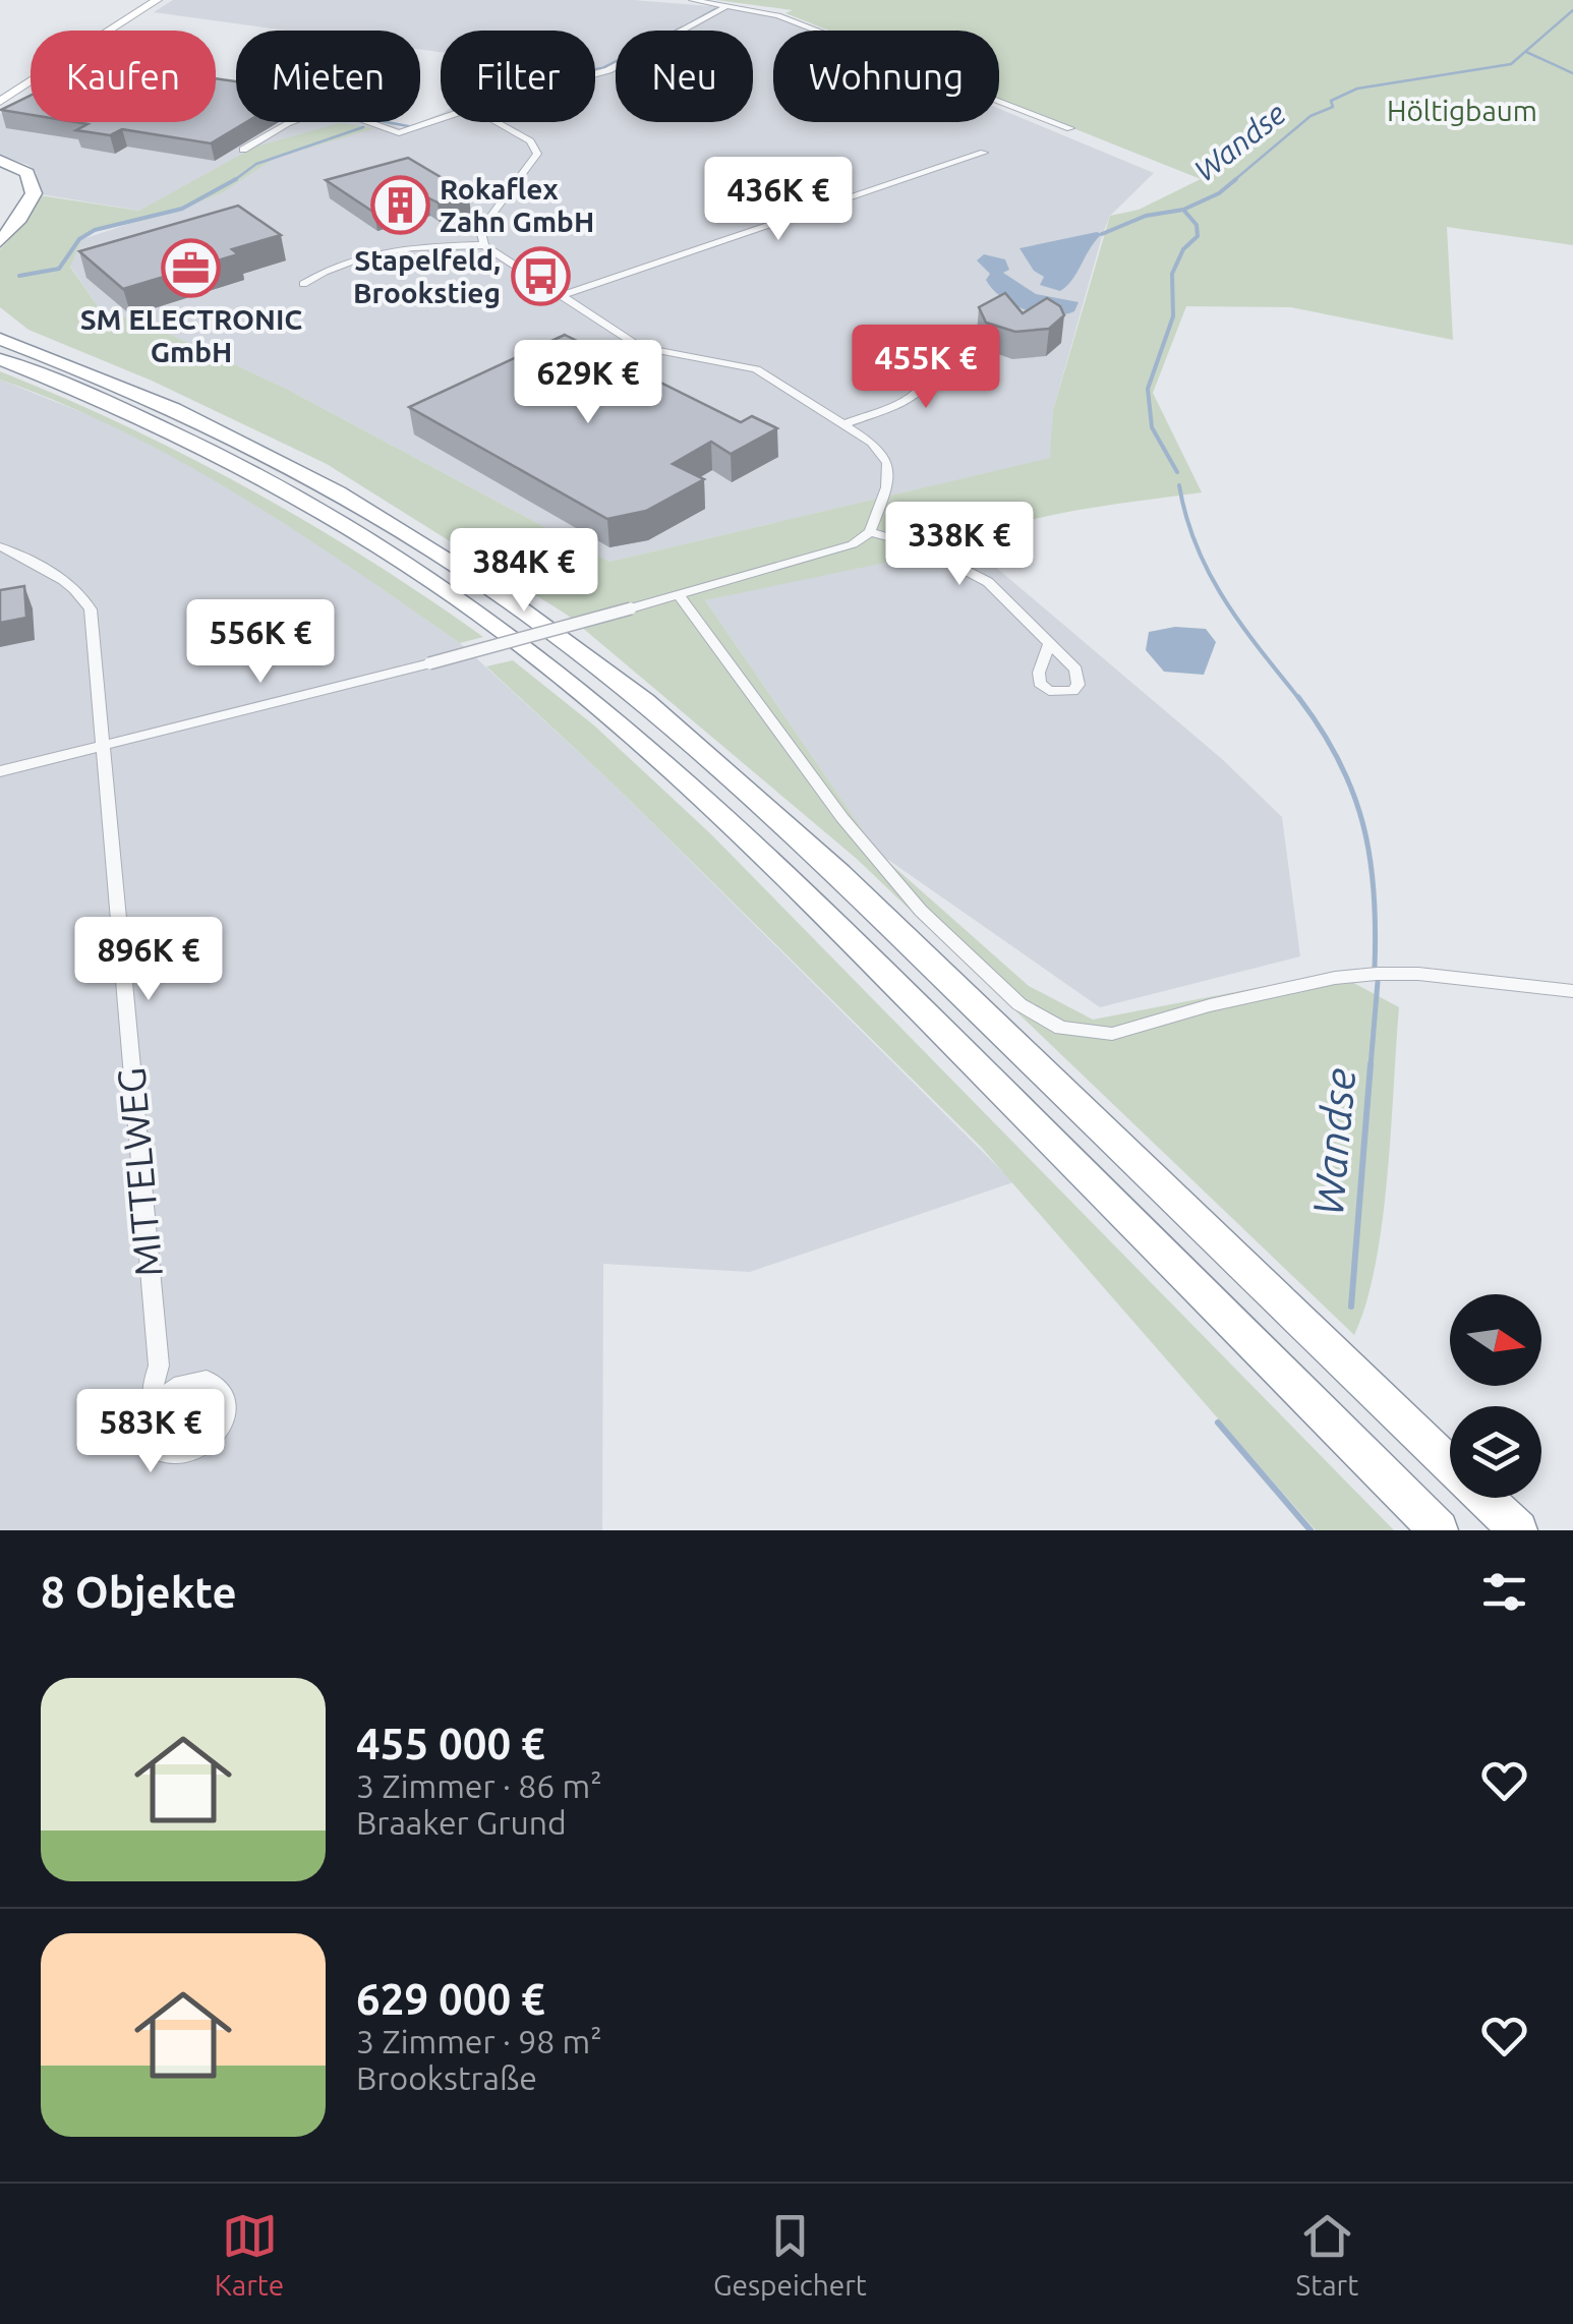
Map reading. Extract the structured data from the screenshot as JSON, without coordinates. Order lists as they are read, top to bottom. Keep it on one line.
{"streets":{"street":["MITTELWEG"]},"water":["Wandse"],"parks":["Höltigbaum"],"places":{"building":["Rokaflex Zahn GmbH"],"office":["SM ELECTRONIC GmbH"],"bus stop":["Stapelfeld, Brookstieg"]},"north":"right","page":{"chip":["Kaufen","Mieten","Filter","Neu","Wohnung"],"price":["436K €","455K €","629K €","338K €","384K €","556K €","896K €","583K €"],"heading":"8 Objekte","list":[{"name":"455 000 €","note":"3 Zimmer · 86 m² · Braaker Grund"},{"name":"629 000 €","note":"3 Zimmer · 98 m² · Brookstraße"}],"tabs":["Karte","Gespeichert","Start"]}}
